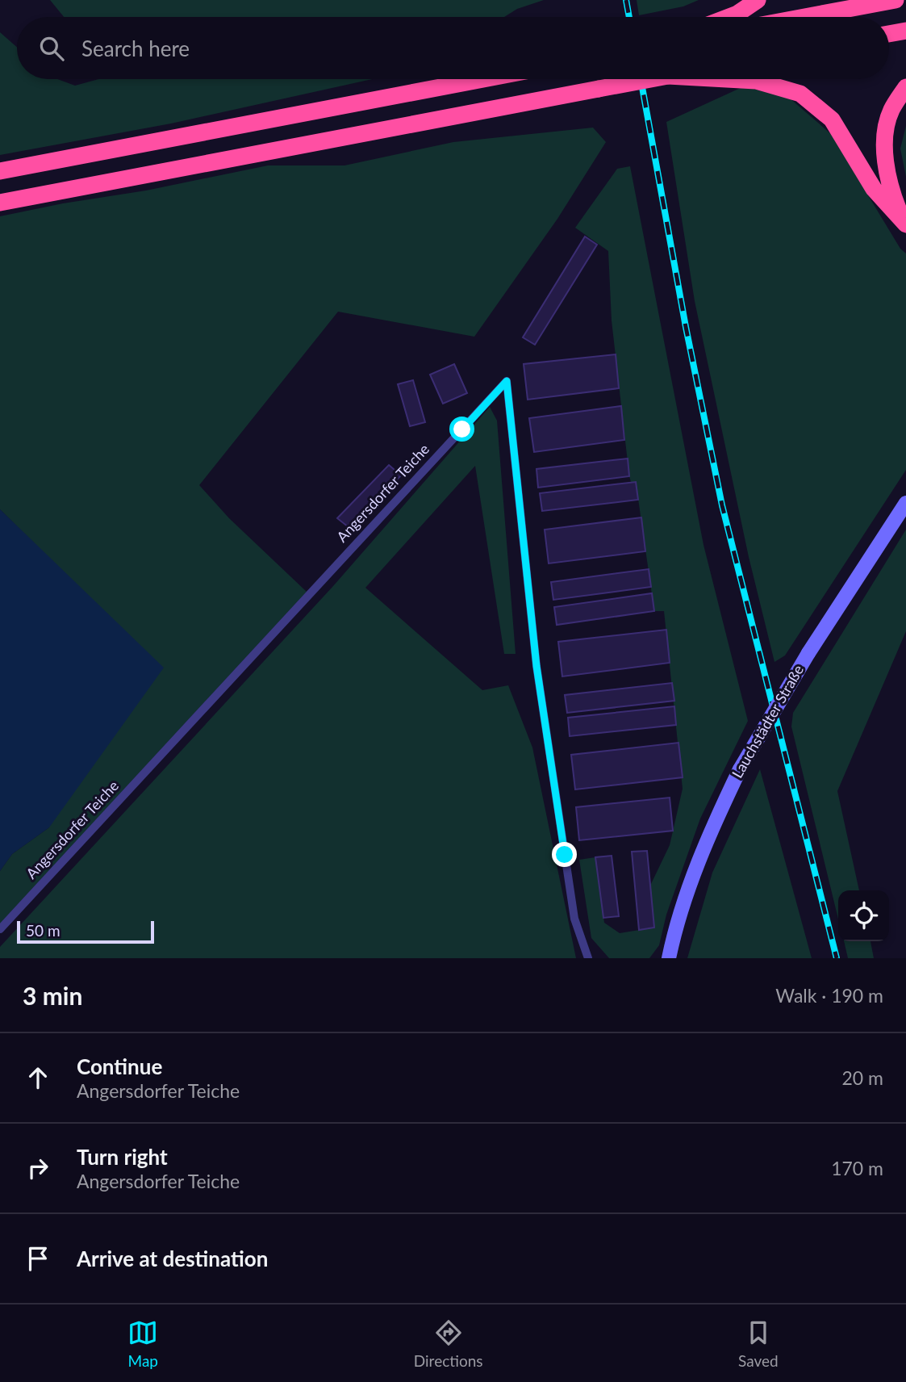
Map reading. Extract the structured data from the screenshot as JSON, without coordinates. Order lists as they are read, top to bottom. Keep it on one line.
{"streets":{"main road":["Lauchstädter Straße"],"lane":["Angersdorfer Teiche"]},"scale_bar":"50 m","page":{"search":"Search here","scale":"50 m","heading":["3 min","Walk · 190 m"],"list":[["Continue","Angersdorfer Teiche","20 m"],["Turn right","Angersdorfer Teiche","170 m"],"Arrive at destination"],"nav":["Map","Directions","Saved"]}}
